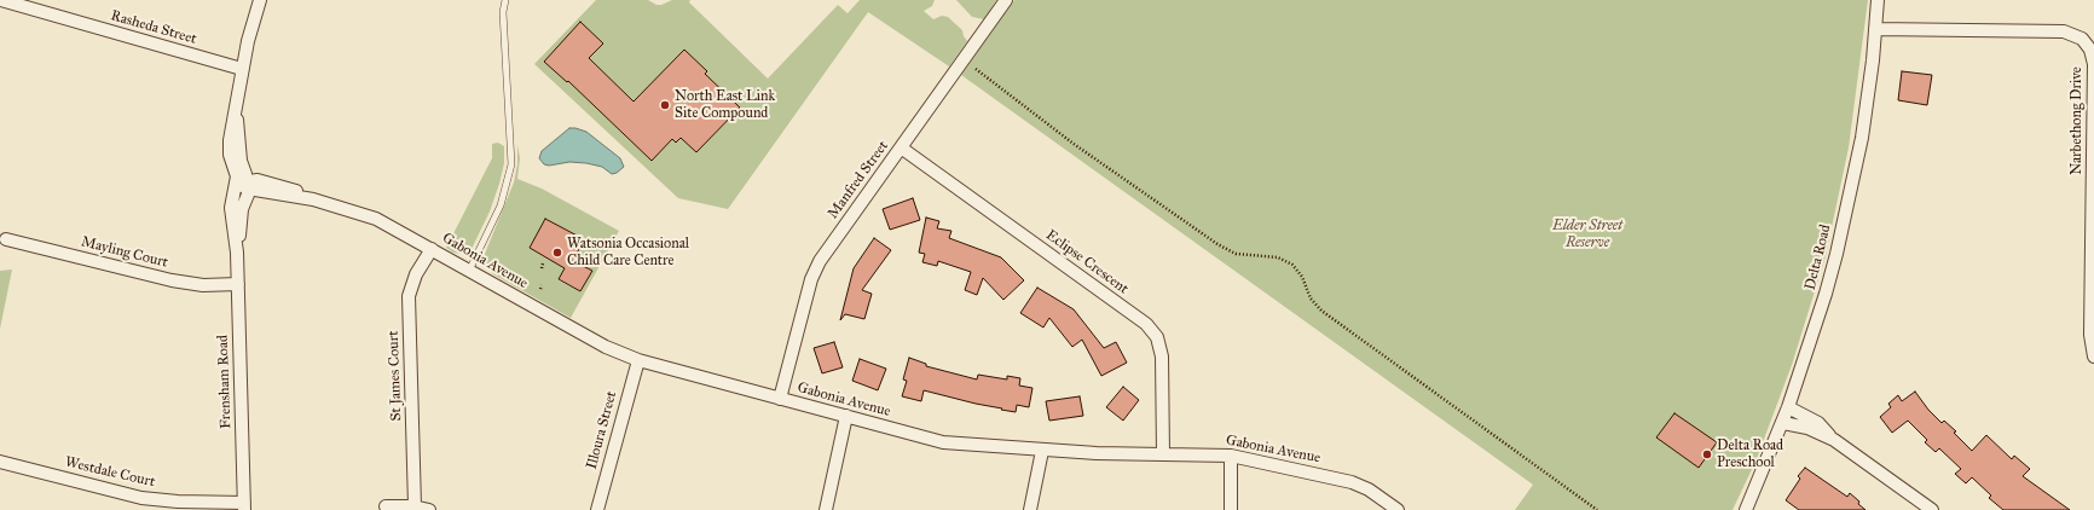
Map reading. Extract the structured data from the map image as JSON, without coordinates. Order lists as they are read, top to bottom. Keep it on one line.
{"streets":{"street":["Rasheda Street","Narbethong Drive","Manfred Street","Mayling Court","Delta Road","Gabonia Avenue","Eclipse Crescent","St James Court","Frensham Road","Illoura Street","Westdale Court"]},"crossings":[["Rasheda Street","Frensham Road"],["Narbethong Drive","Delta Road"],["Manfred Street","Gabonia Avenue"],["Manfred Street","Eclipse Crescent"],["Mayling Court","Frensham Road"],["Gabonia Avenue","Eclipse Crescent"],["Gabonia Avenue","St James Court"],["Gabonia Avenue","Frensham Road"],["Gabonia Avenue","Illoura Street"],["Frensham Road","Westdale Court"]],"parks":["Elder Street Reserve"],"places":["North East Link Site Compound","Watsonia Occasional Child Care Centre","Delta Road Preschool"]}
